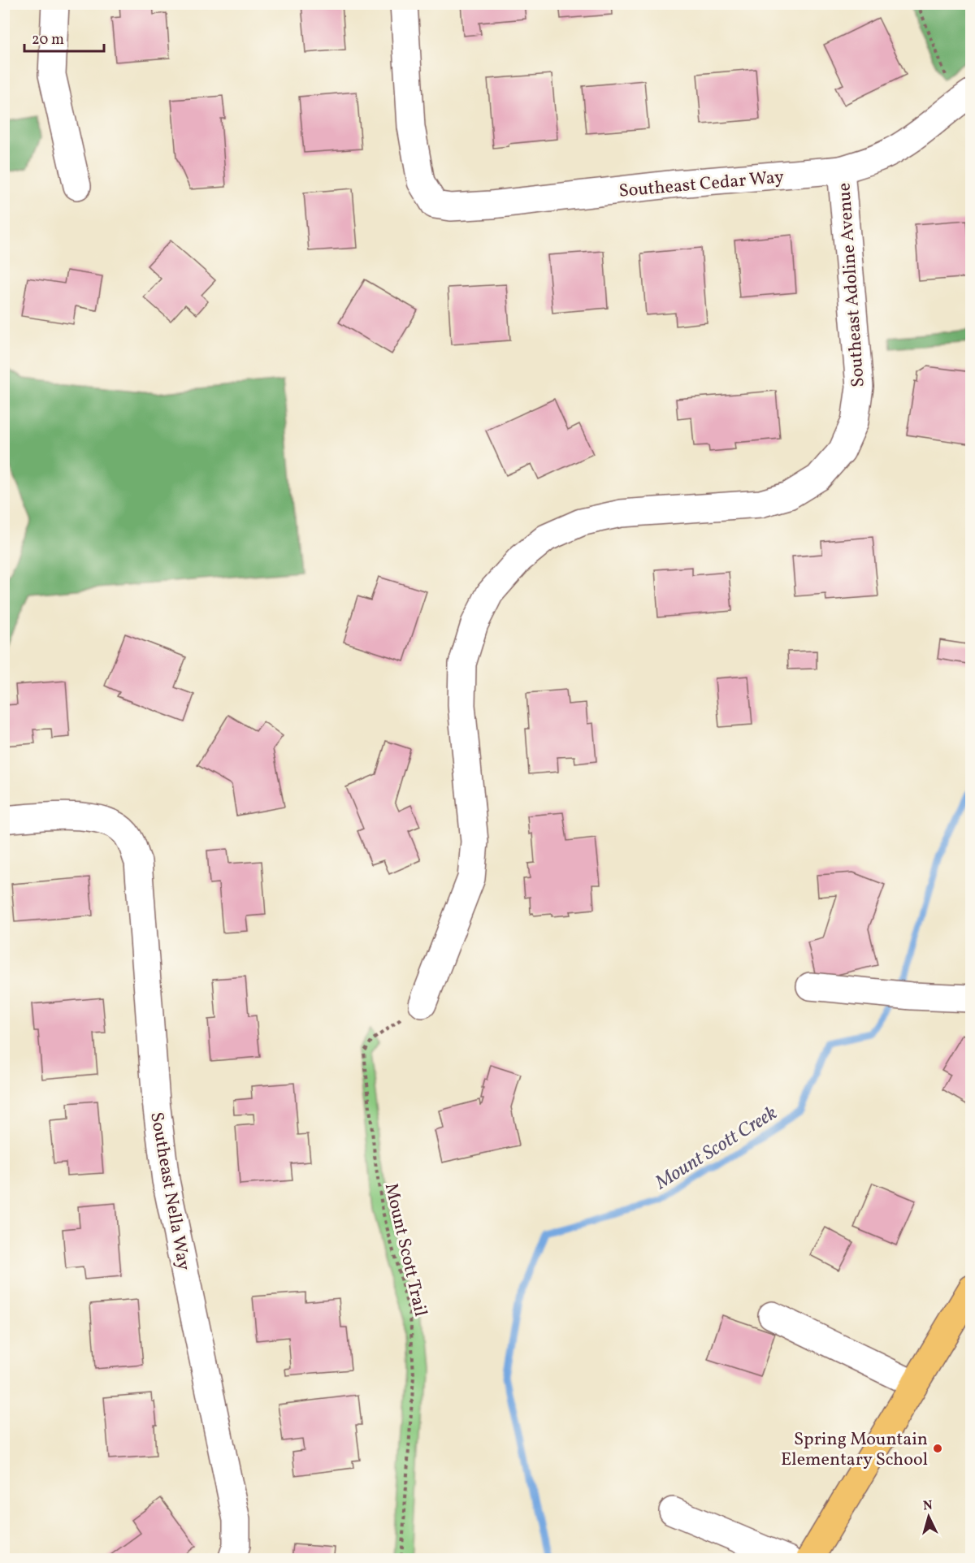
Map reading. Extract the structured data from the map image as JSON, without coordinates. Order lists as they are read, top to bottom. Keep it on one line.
{"streets":{"street":["Southeast Cedar Way","Southeast Adoline Avenue","Southeast Nella Way"],"path":["Mount Scott Trail"]},"crossings":[["Southeast Cedar Way","Southeast Adoline Avenue"],["Southeast Adoline Avenue","Mount Scott Trail"]],"water":["Mount Scott Creek"],"places":["Spring Mountain Elementary School"],"scale_bar":"20 m","north":"top"}
